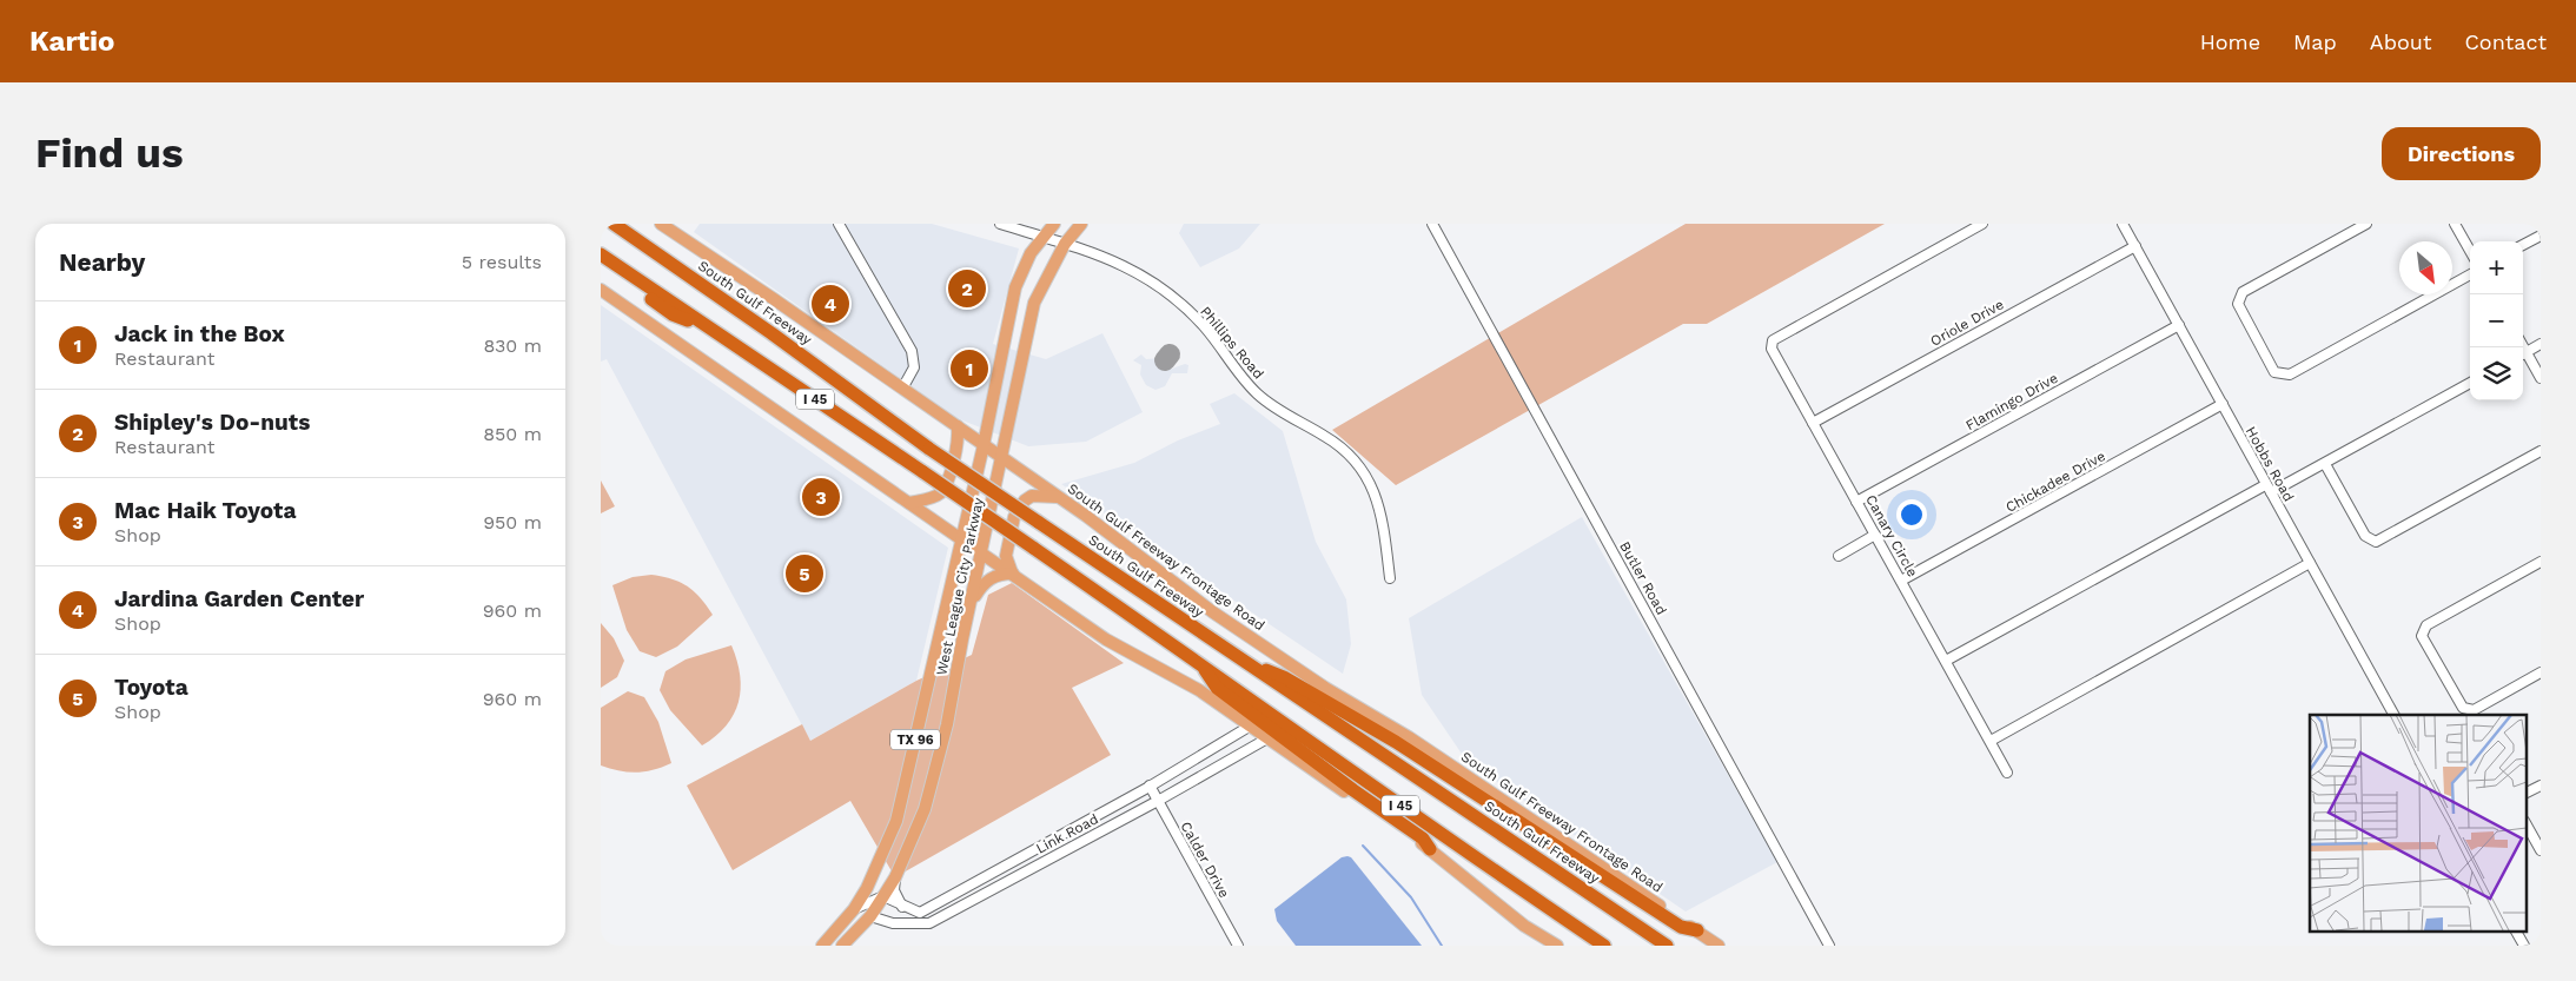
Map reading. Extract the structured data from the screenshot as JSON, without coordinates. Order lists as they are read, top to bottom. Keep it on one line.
{"streets":{"highway":["South Gulf Freeway","I 45"],"main road":["South Gulf Freeway Frontage Road","West League City Parkway","TX 96"],"street":["Oriole Drive","Phillips Road","Flamingo Drive","Hobbs Road","Chickadee Drive","Canary Circle","Butler Road","Link Road","Calder Drive"]},"crossings":[["Oriole Drive","Hobbs Road"],["Oriole Drive","Canary Circle"],["Phillips Road","West League City Parkway"],["Flamingo Drive","Hobbs Road"],["Flamingo Drive","Canary Circle"],["Hobbs Road","Chickadee Drive"],["Chickadee Drive","Canary Circle"],["South Gulf Freeway Frontage Road","West League City Parkway"],["West League City Parkway","Link Road"],["Link Road","Calder Drive"]],"north":"bottom right","page":{"header":"Kartio","nav":["Home","Map","About","Contact"],"buttons":"Directions","title":"Find us","heading":["Nearby","5 results"],"map_buttons":["+","−"],"pins":["2","4","1","3","5"],"list":[{"mark":"1","name":"Jack in the Box","note":"Restaurant","value":"830 m"},{"mark":"2","name":"Shipley's Do-nuts","note":"Restaurant","value":"850 m"},{"mark":"3","name":"Mac Haik Toyota","note":"Shop","value":"950 m"},{"mark":"4","name":"Jardina Garden Center","note":"Shop","value":"960 m"},{"mark":"5","name":"Toyota","note":"Shop","value":"960 m"}]}}
